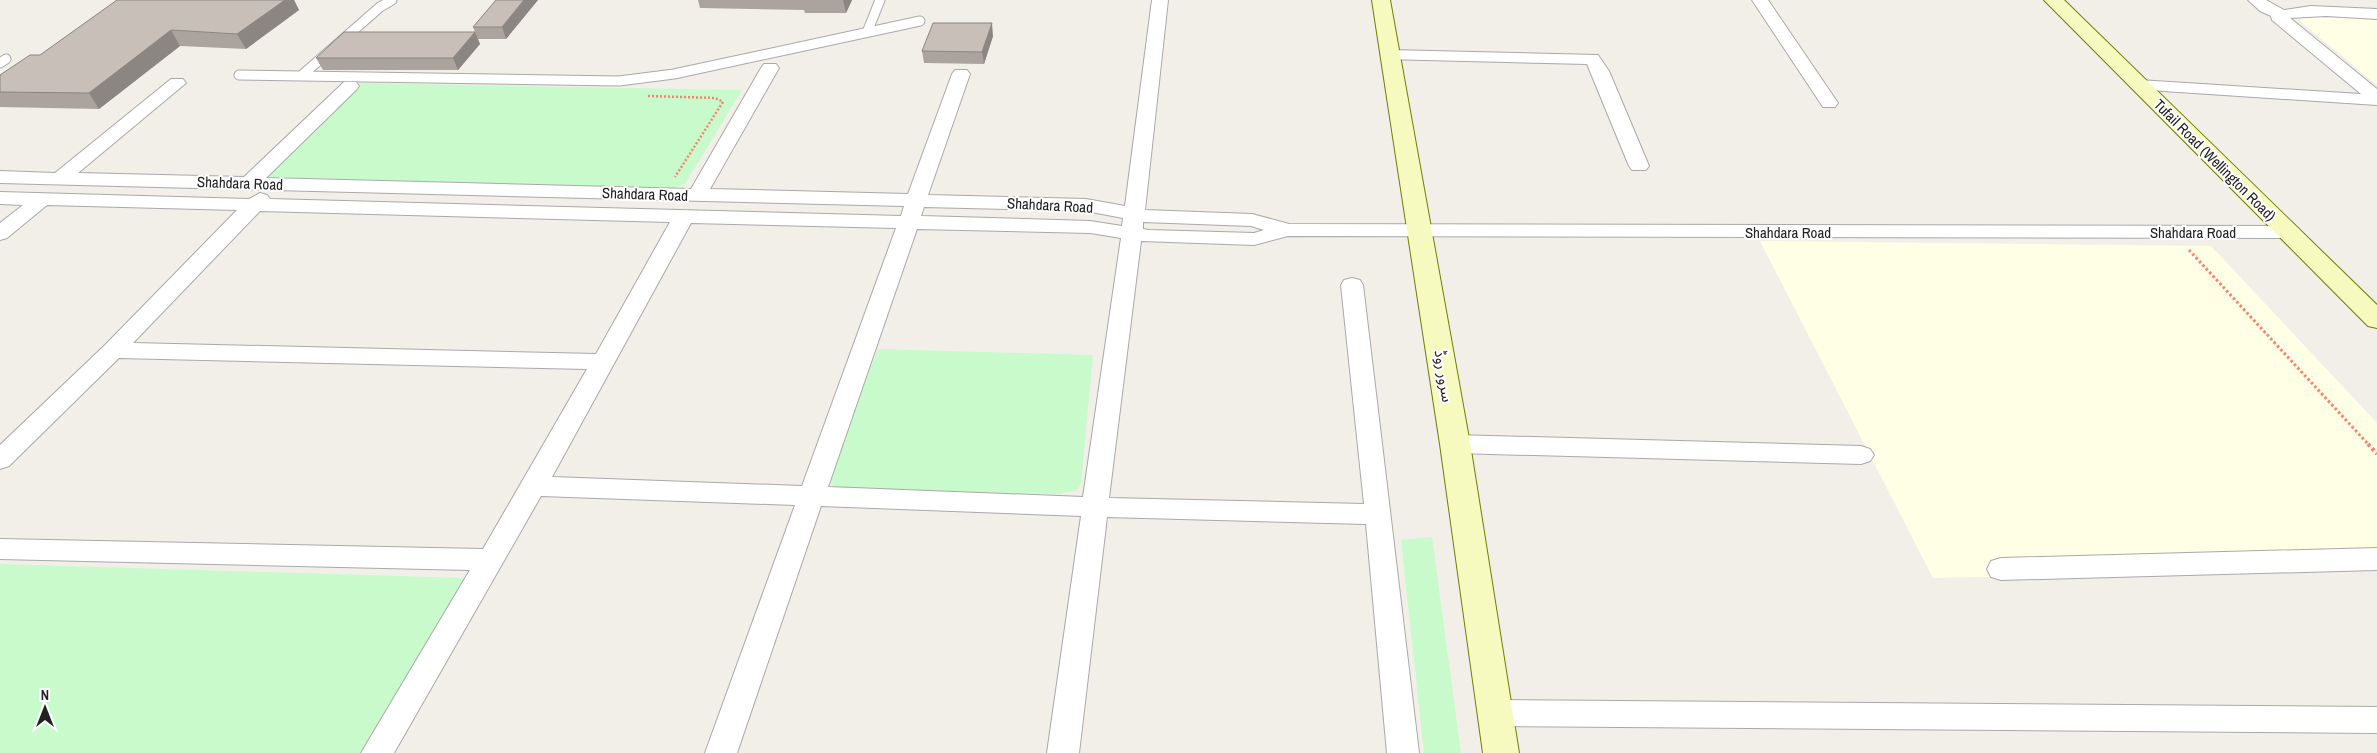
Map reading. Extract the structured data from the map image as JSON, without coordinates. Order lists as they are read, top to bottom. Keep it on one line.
{"streets":{"street":["Tufail Road (Wellington Road)","Shahdara Road","سرور روڈ"]},"crossings":[["Tufail Road (Wellington Road)","Shahdara Road"],["Shahdara Road","سرور روڈ"]],"north":"top"}
